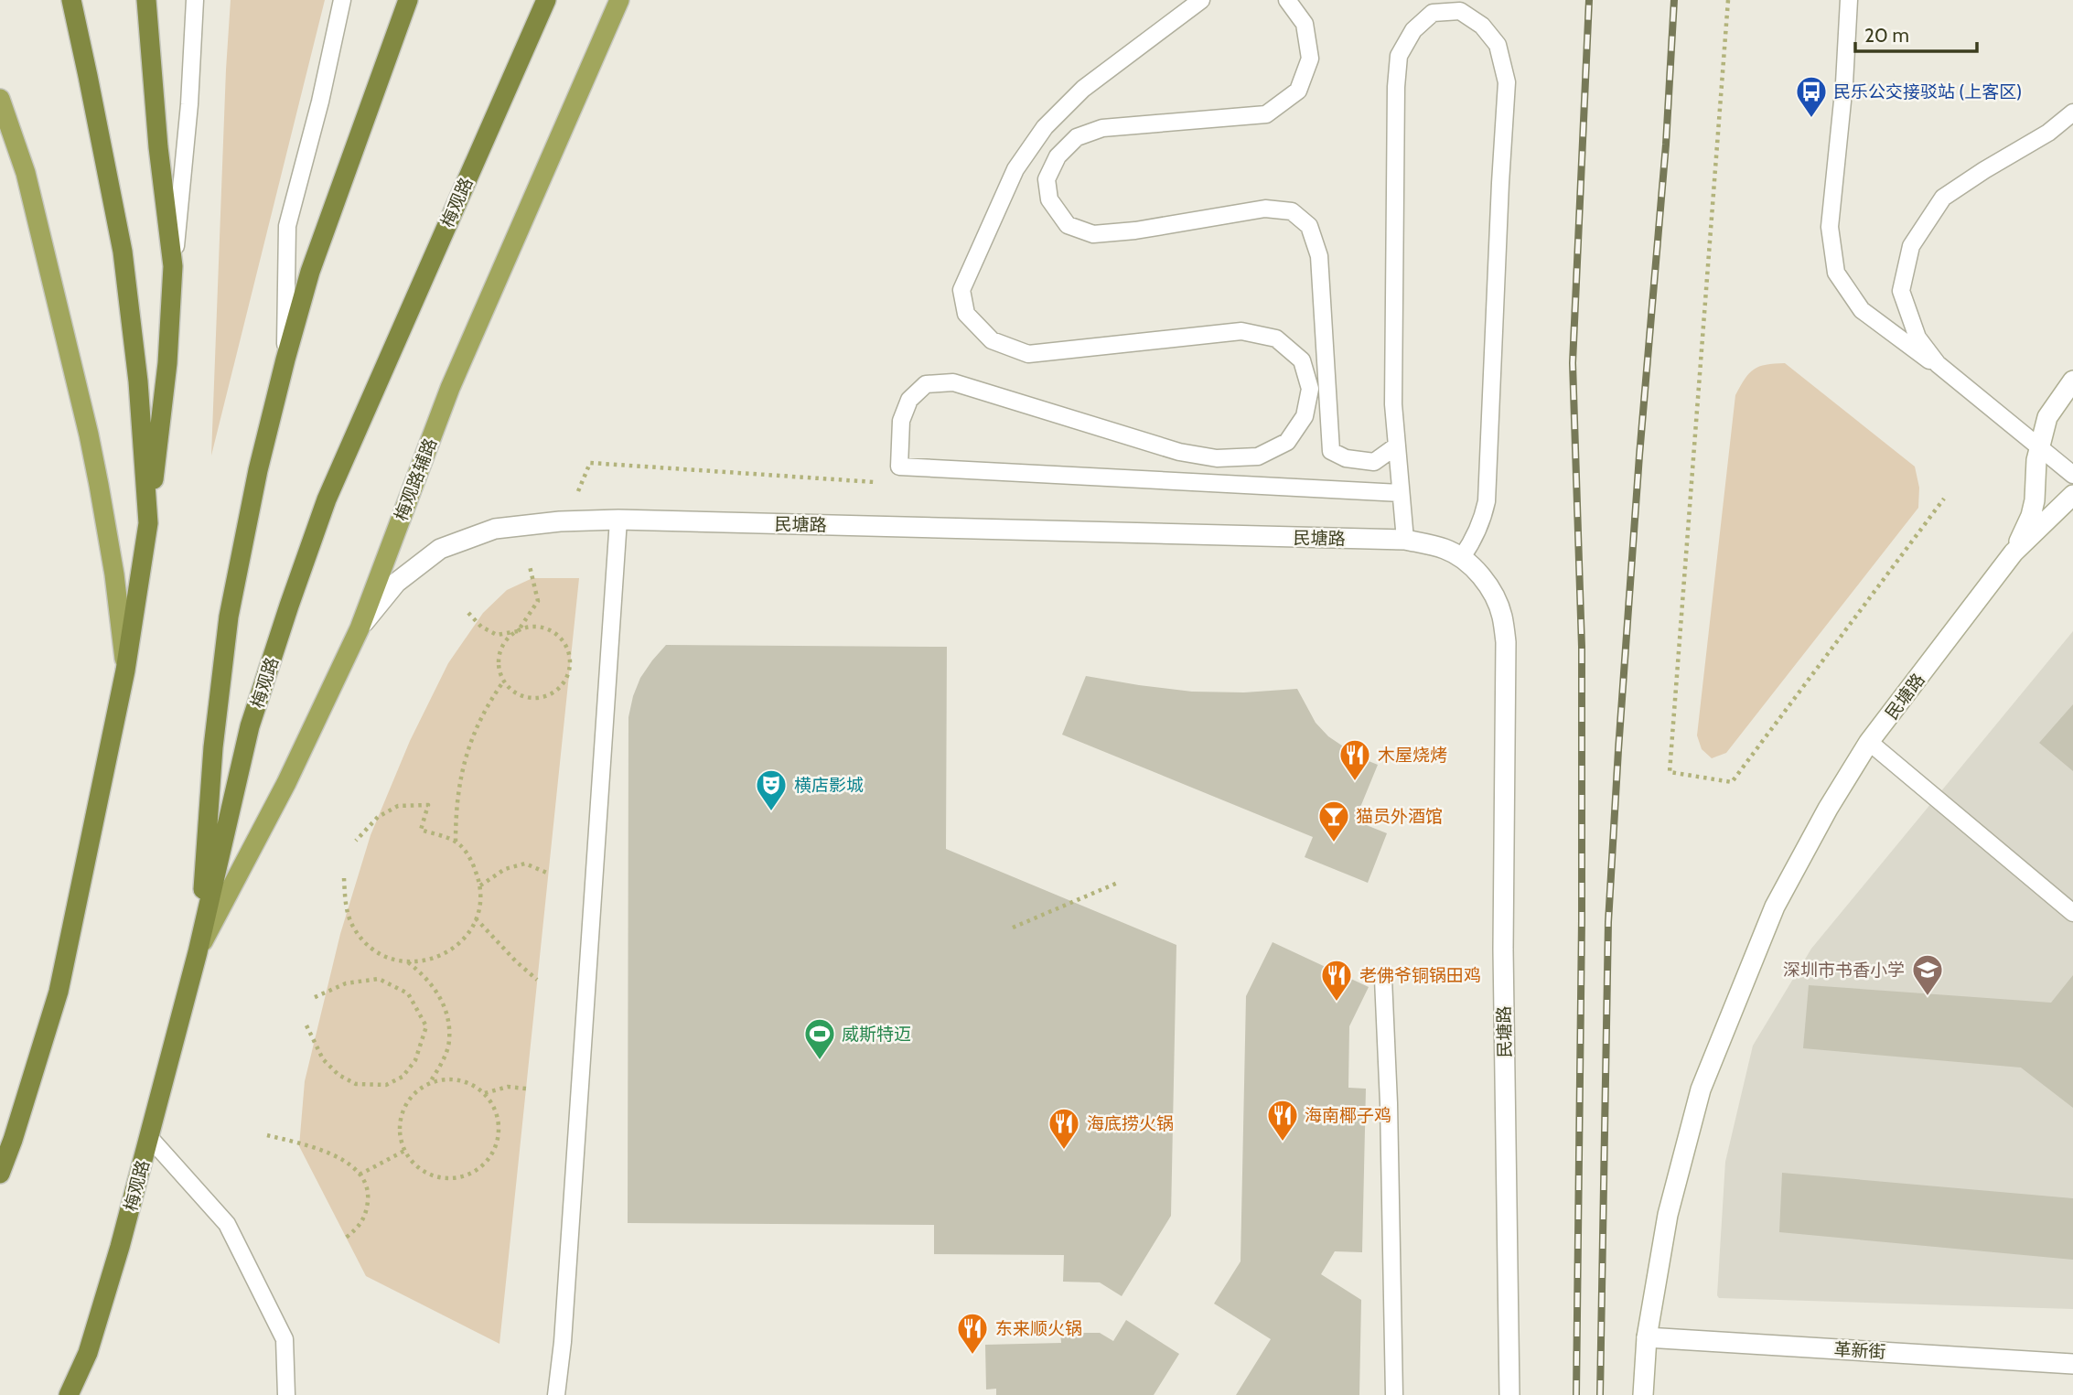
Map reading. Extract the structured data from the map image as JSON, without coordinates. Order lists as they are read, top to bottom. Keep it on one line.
{"streets":{"highway":["梅观路"],"main road":["梅观路辅路"],"street":["民塘路","革新街"]},"crossings":[["梅观路","梅观路辅路"],["梅观路辅路","民塘路"],["民塘路","革新街"]],"places":{"bus stop":["民乐公交接驳站 (上客区)"],"restaurant":["木屋烧烤","老佛爷铜锅田鸡","海南椰子鸡","海底捞火锅","东来顺火锅"],"theatre":["横店影城"],"bar":["猫员外酒馆"],"school or university":["深圳市书香小学"],"sports":["威斯特迈"]},"scale_bar":"20 m"}
